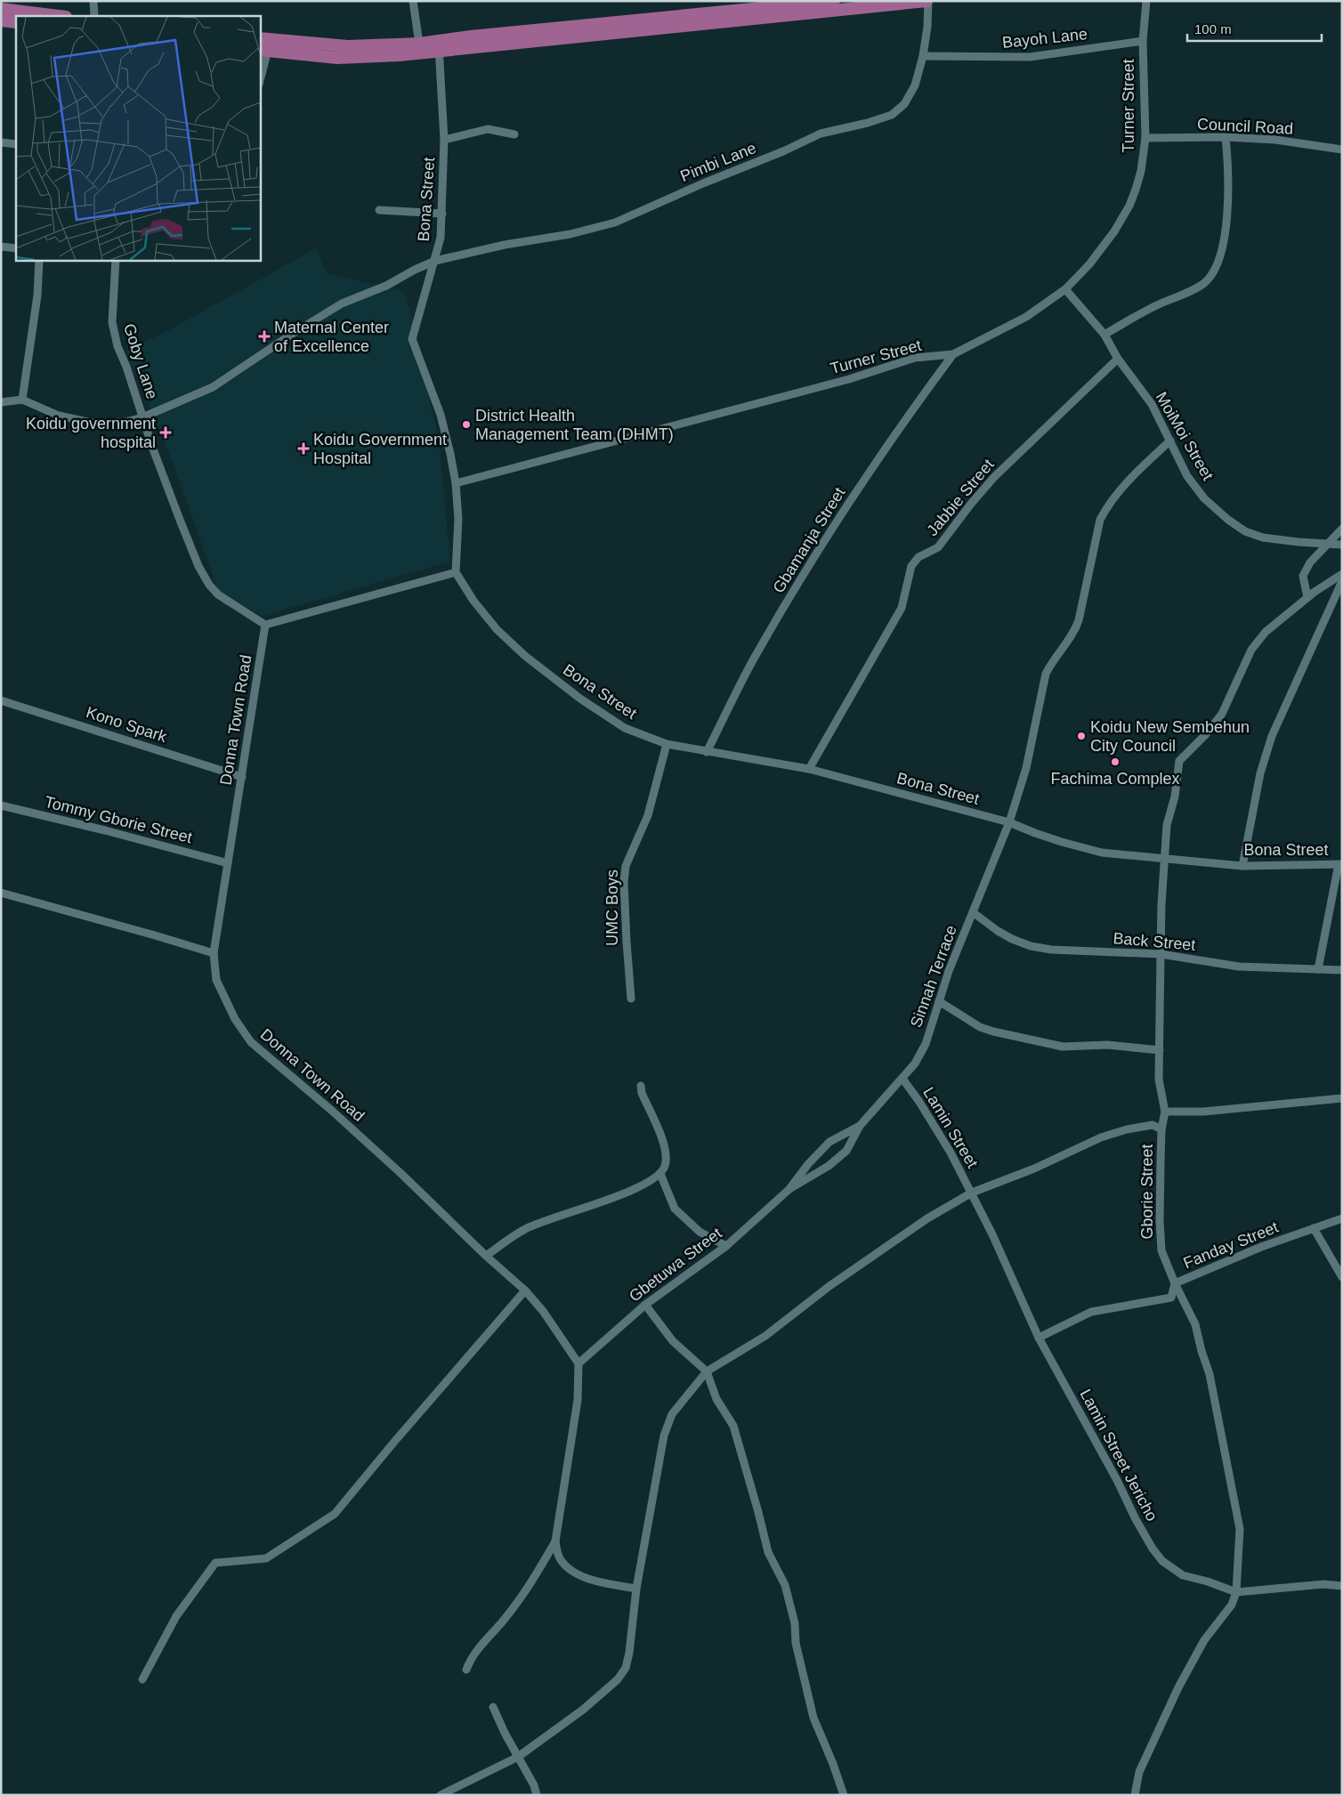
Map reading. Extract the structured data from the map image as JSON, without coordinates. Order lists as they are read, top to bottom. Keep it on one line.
{"streets":{"street":["Bayoh Lane","Turner Street","Council Road","Pimbi Lane","Bona Street","Goby Lane","MoiMoi Street","Jabbie Street","Gbamanja Street","Donna Town Road","Kono Spark","Tommy Gborie Street","UMC Boys","Back Street","Sinnah Terrace","Lamin Street","Gborie Street","Fanday Street","Gbetuwa Street","Lamin Street Jericho"]},"crossings":[["Bayoh Lane","Turner Street"],["Bayoh Lane","Pimbi Lane"],["Turner Street","Council Road"],["Turner Street","Bona Street"],["Turner Street","MoiMoi Street"],["Turner Street","Gbamanja Street"],["Pimbi Lane","Bona Street"],["Pimbi Lane","Goby Lane"],["Bona Street","Jabbie Street"],["Bona Street","Gbamanja Street"],["Bona Street","UMC Boys"],["Bona Street","Sinnah Terrace"],["Bona Street","Gborie Street"],["Goby Lane","Donna Town Road"],["MoiMoi Street","Jabbie Street"],["MoiMoi Street","Sinnah Terrace"],["Donna Town Road","Kono Spark"],["Donna Town Road","Tommy Gborie Street"],["Donna Town Road","Gbetuwa Street"],["Back Street","Sinnah Terrace"],["Back Street","Gborie Street"],["Sinnah Terrace","Lamin Street"],["Sinnah Terrace","Gbetuwa Street"],["Lamin Street","Lamin Street Jericho"],["Gborie Street","Fanday Street"],["Gborie Street","Lamin Street Jericho"],["Fanday Street","Lamin Street Jericho"]],"places":{"health":["Maternal Center of Excellence","Koidu government hospital","Koidu Government Hospital"],"other":["District Health Management Team (DHMT)","Koidu New Sembehun City Council","Fachima Complex"]},"scale_bar":"100 m"}
